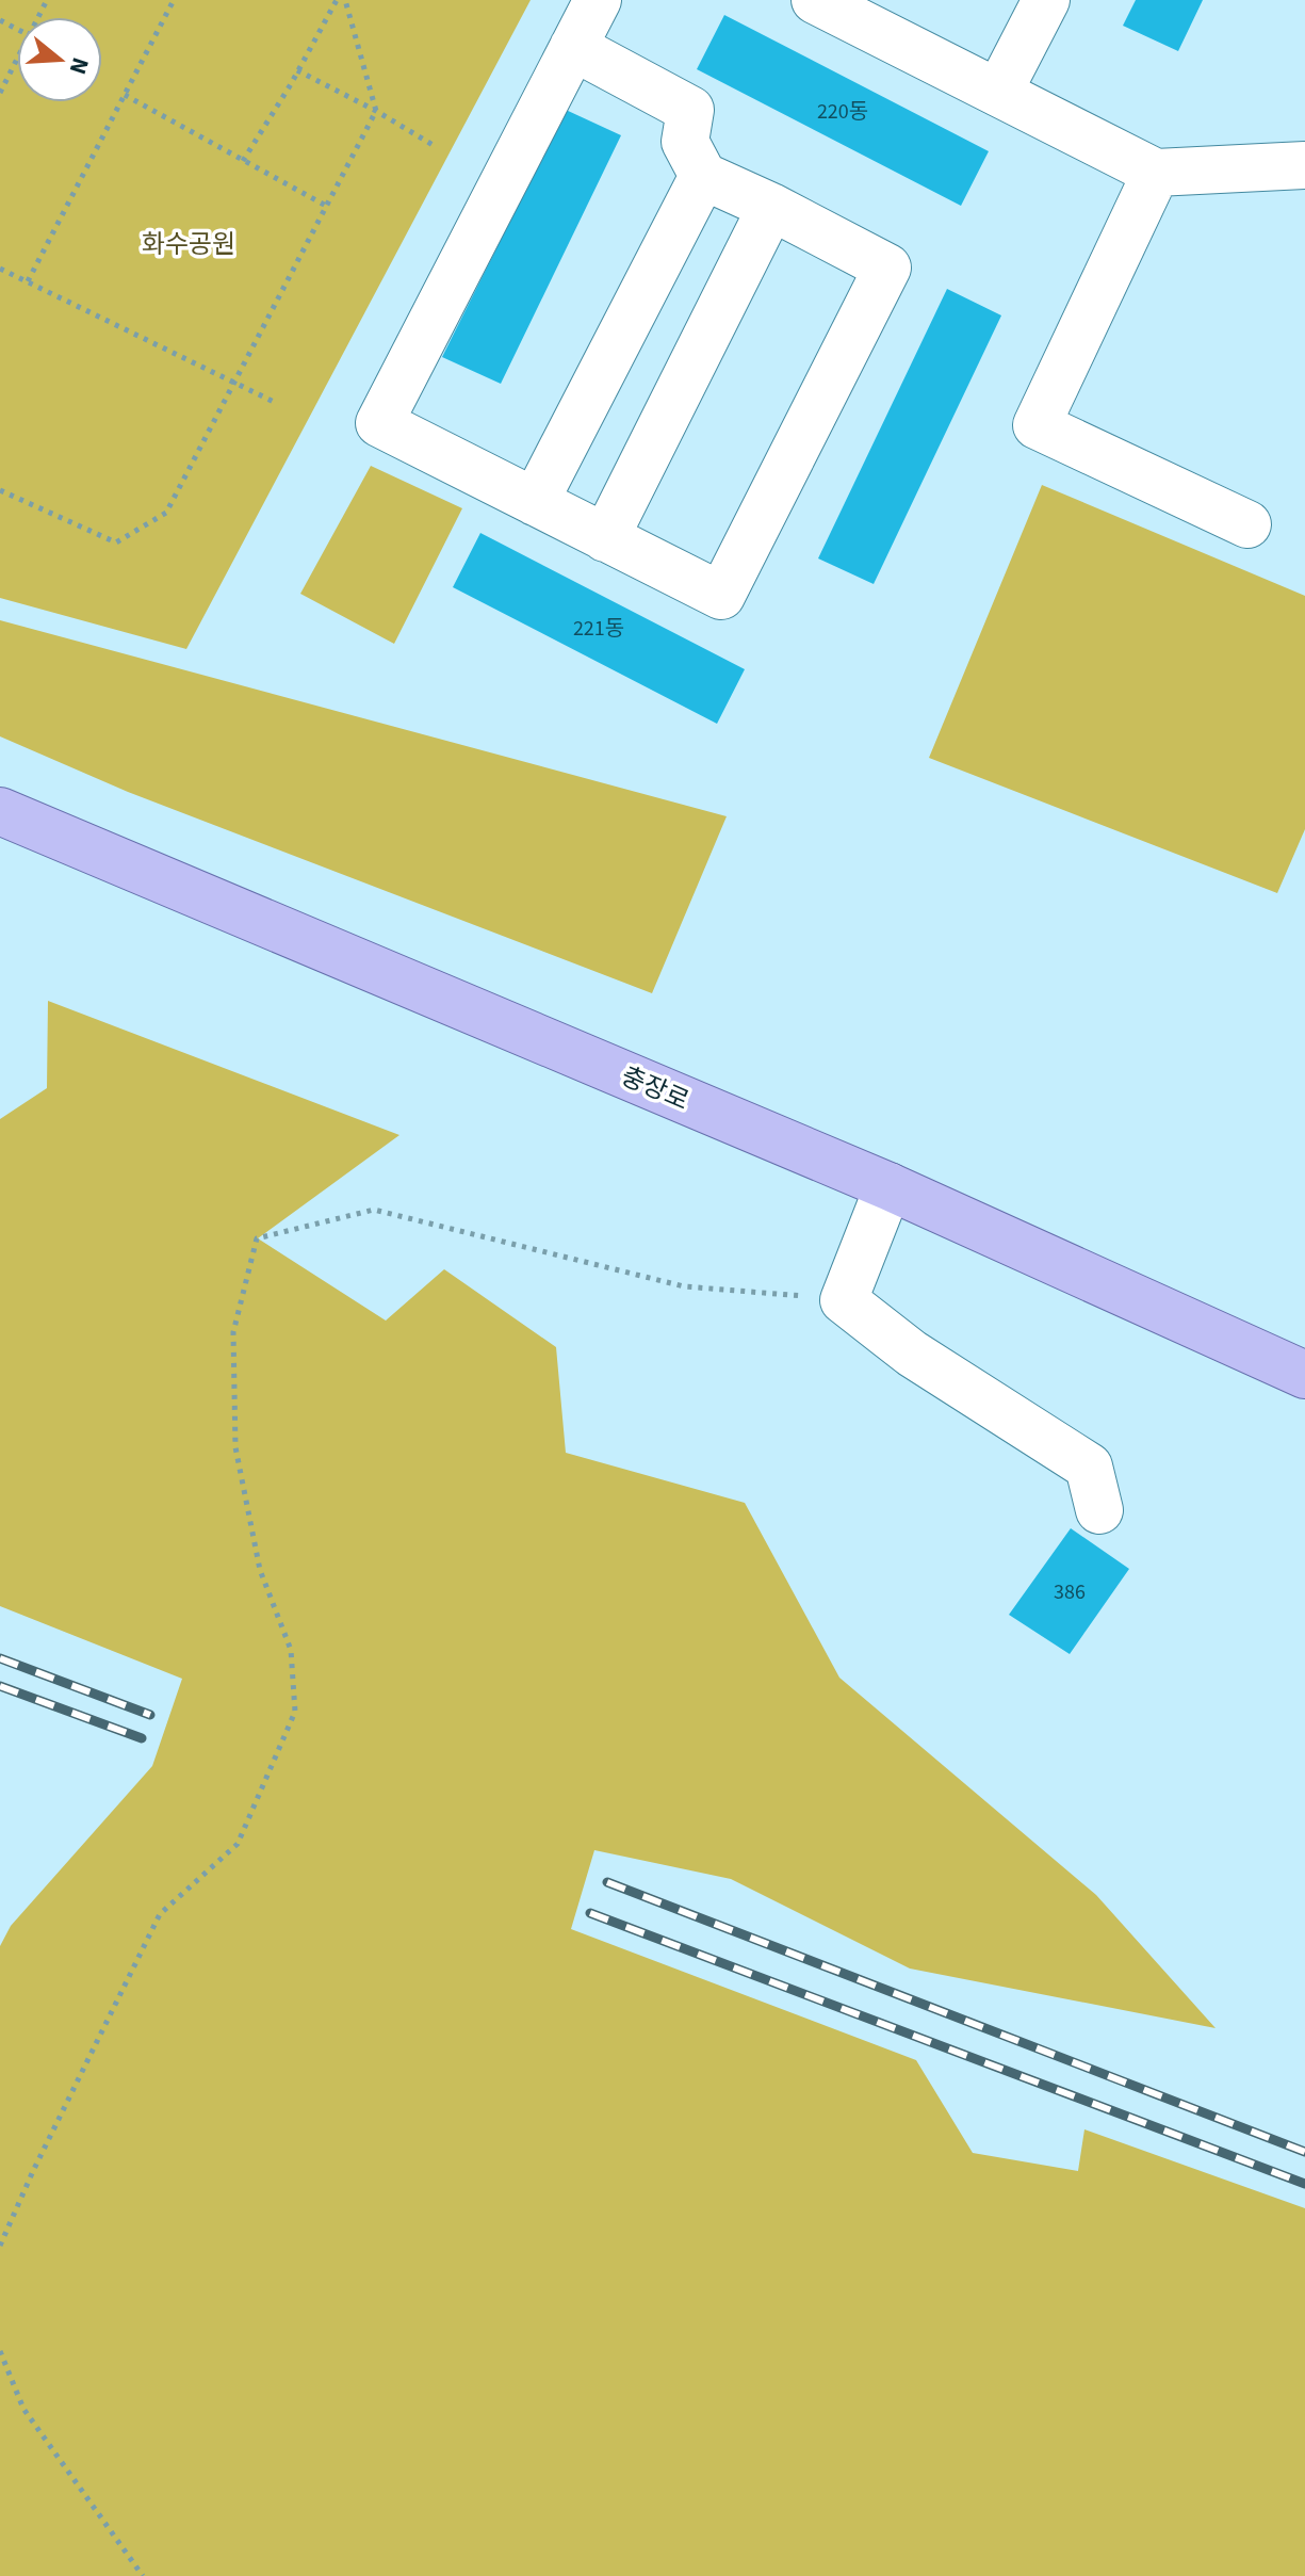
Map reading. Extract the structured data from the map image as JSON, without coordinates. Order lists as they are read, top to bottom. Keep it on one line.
{"streets":{"main road":["충장로"]},"parks":["화수공원"],"house_numbers":["220동","221동","386"],"north":"right"}
